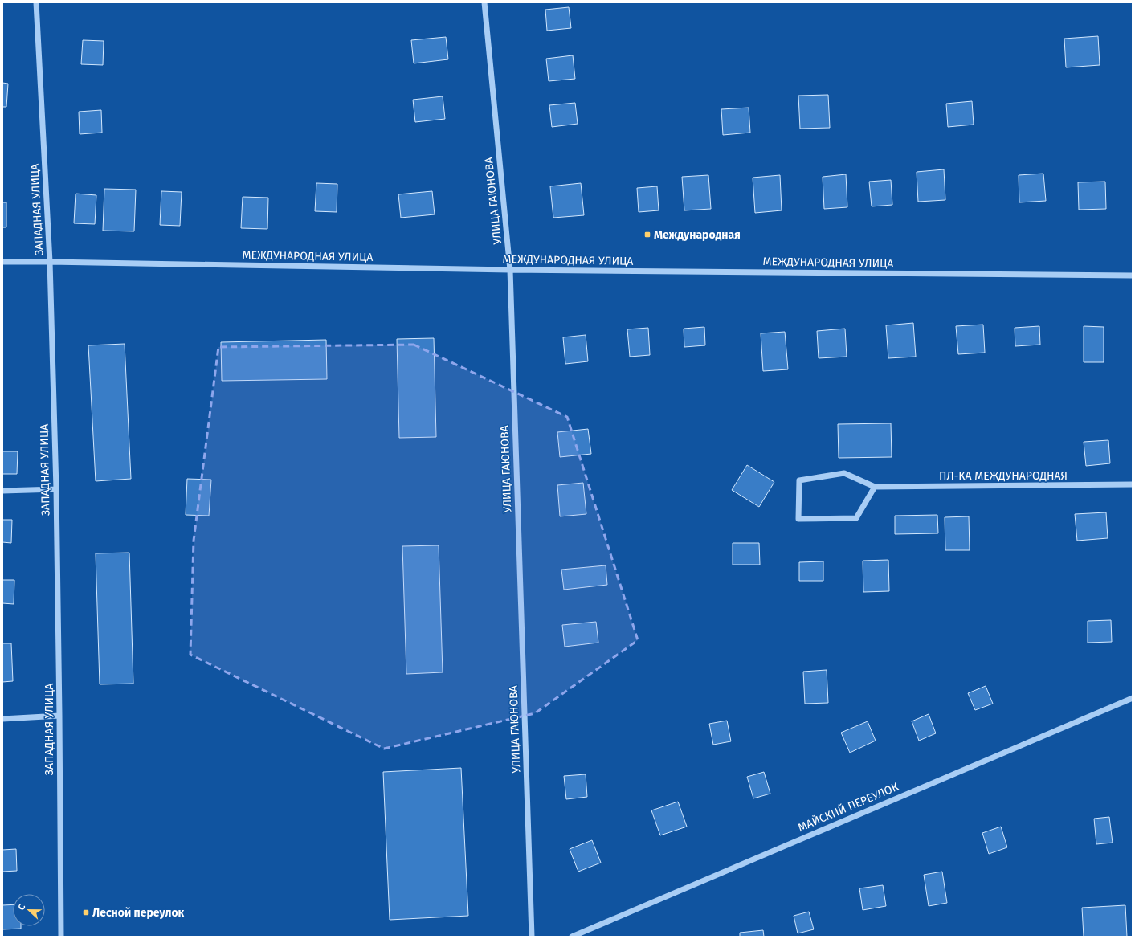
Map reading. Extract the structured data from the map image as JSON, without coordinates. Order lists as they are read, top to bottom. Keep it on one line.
{"streets":{"street":["УЛИЦА ГАЮНОВА","ЗАПАДНАЯ УЛИЦА","МЕЖДУНАРОДНАЯ УЛИЦА","ПЛ-КА МЕЖДУНАРОДНАЯ","МАЙСКИЙ ПЕРЕУЛОК"]},"crossings":[["УЛИЦА ГАЮНОВА","МЕЖДУНАРОДНАЯ УЛИЦА"],["ЗАПАДНАЯ УЛИЦА","МЕЖДУНАРОДНАЯ УЛИЦА"]],"places":{"transit":["Международная","Лесной переулок"]},"north":"left"}
